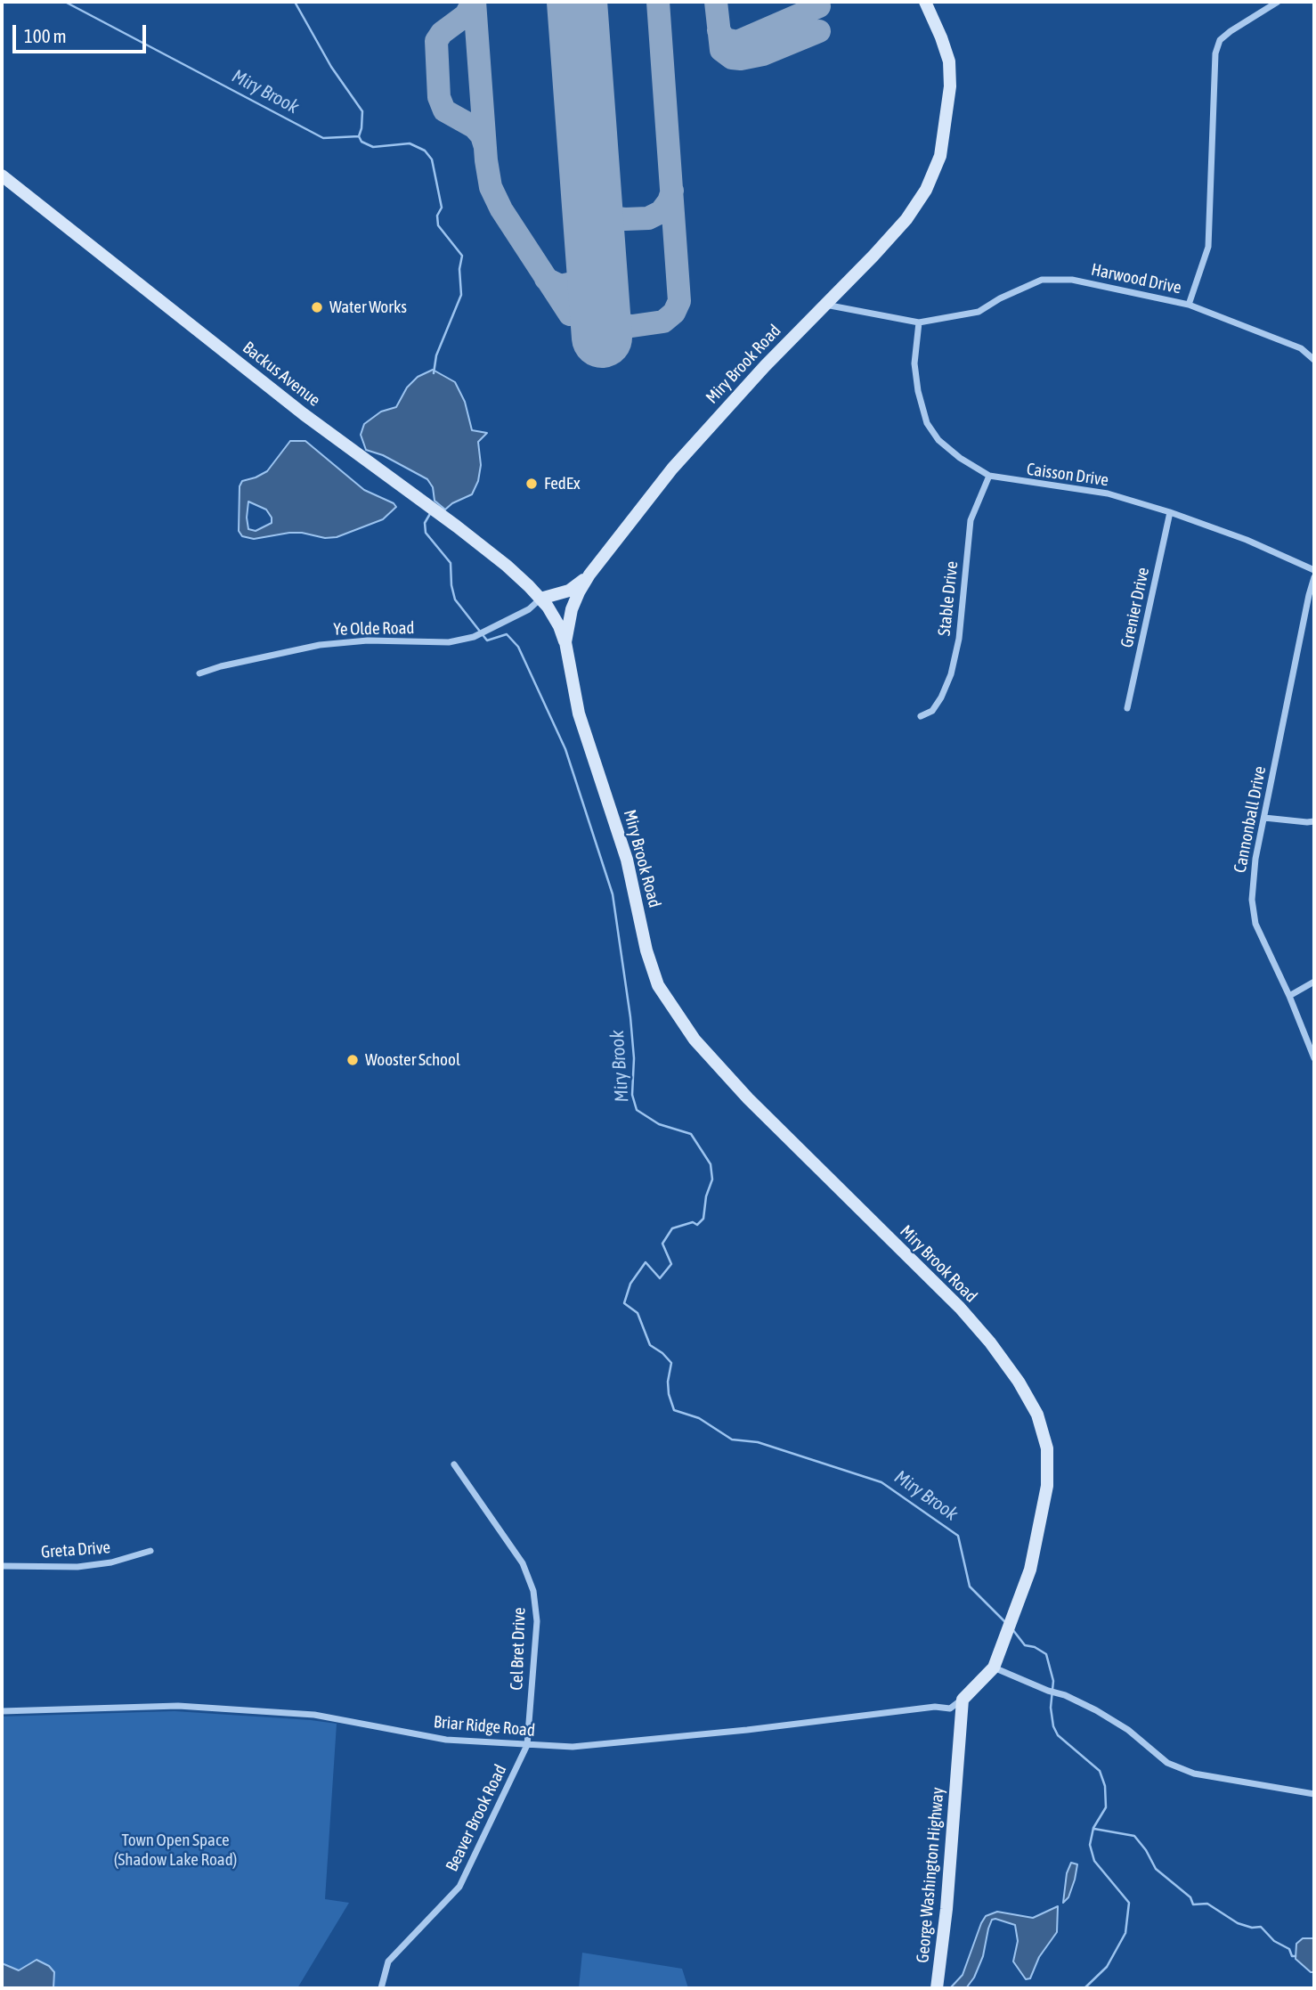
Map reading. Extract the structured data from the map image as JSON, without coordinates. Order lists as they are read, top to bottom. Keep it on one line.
{"streets":{"main road":["Miry Brook Road","Backus Avenue","George Washington Highway"],"street":["Harwood Drive","Caisson Drive","Stable Drive","Grenier Drive","Ye Olde Road","Cannonball Drive","Greta Drive","Cel Bret Drive","Briar Ridge Road","Beaver Brook Road"]},"crossings":[["Harwood Drive","Miry Brook Road"],["Harwood Drive","Caisson Drive"],["Miry Brook Road","Backus Avenue"],["Miry Brook Road","Briar Ridge Road"],["Miry Brook Road","George Washington Highway"],["Backus Avenue","Ye Olde Road"],["Caisson Drive","Stable Drive"],["Caisson Drive","Grenier Drive"],["Cel Bret Drive","Briar Ridge Road"],["Cel Bret Drive","Beaver Brook Road"],["Briar Ridge Road","Beaver Brook Road"],["Briar Ridge Road","George Washington Highway"]],"water":["Miry Brook"],"parks":["Town Open Space (Shadow Lake Road)"],"places":["Water Works","FedEx","Wooster School"],"scale_bar":"100 m"}
